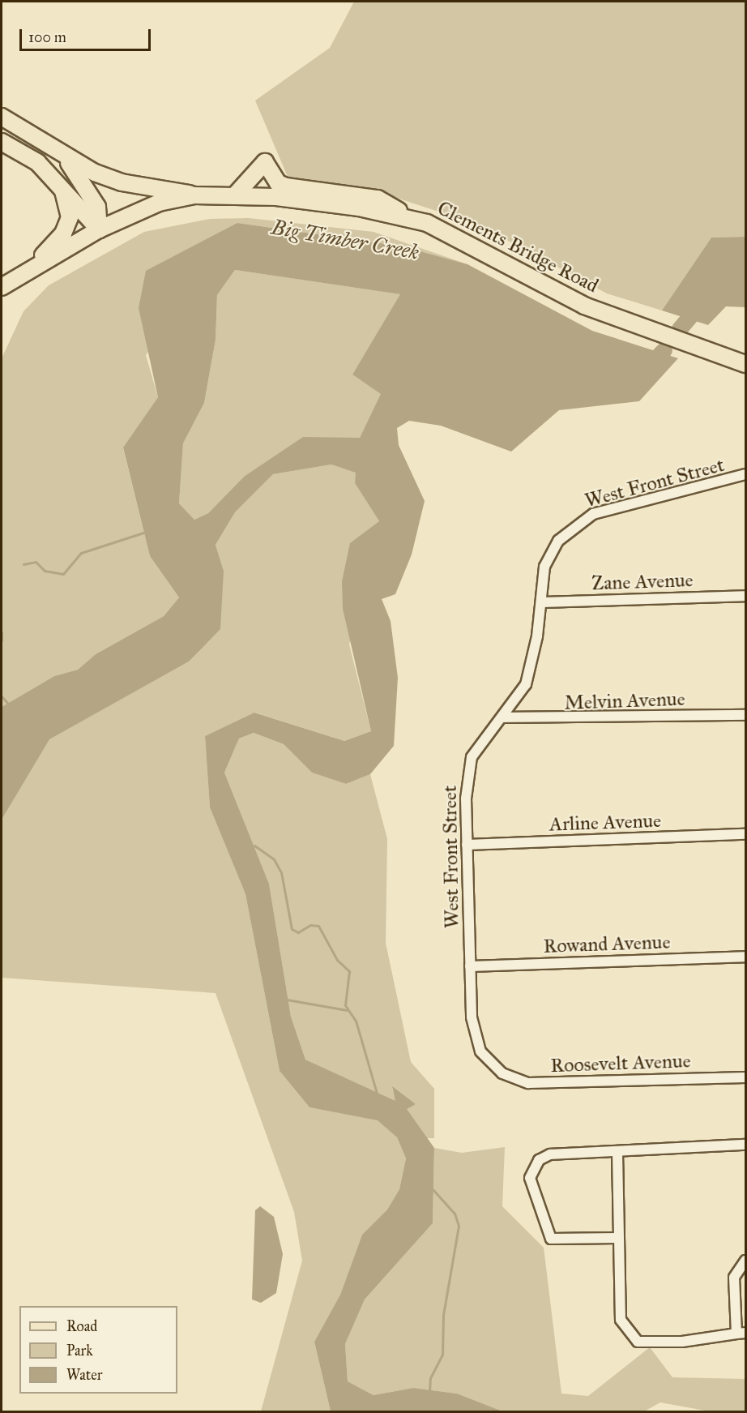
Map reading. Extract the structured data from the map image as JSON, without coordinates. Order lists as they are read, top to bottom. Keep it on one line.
{"streets":{"main road":["Clements Bridge Road"],"street":["West Front Street","Zane Avenue","Melvin Avenue","Arline Avenue","Rowand Avenue","Roosevelt Avenue"]},"crossings":[["West Front Street","Zane Avenue"],["West Front Street","Melvin Avenue"],["West Front Street","Arline Avenue"],["West Front Street","Rowand Avenue"],["West Front Street","Roosevelt Avenue"]],"water":["Big Timber Creek"],"legend":["Road","Park","Water"],"scale_bar":"100 m"}
